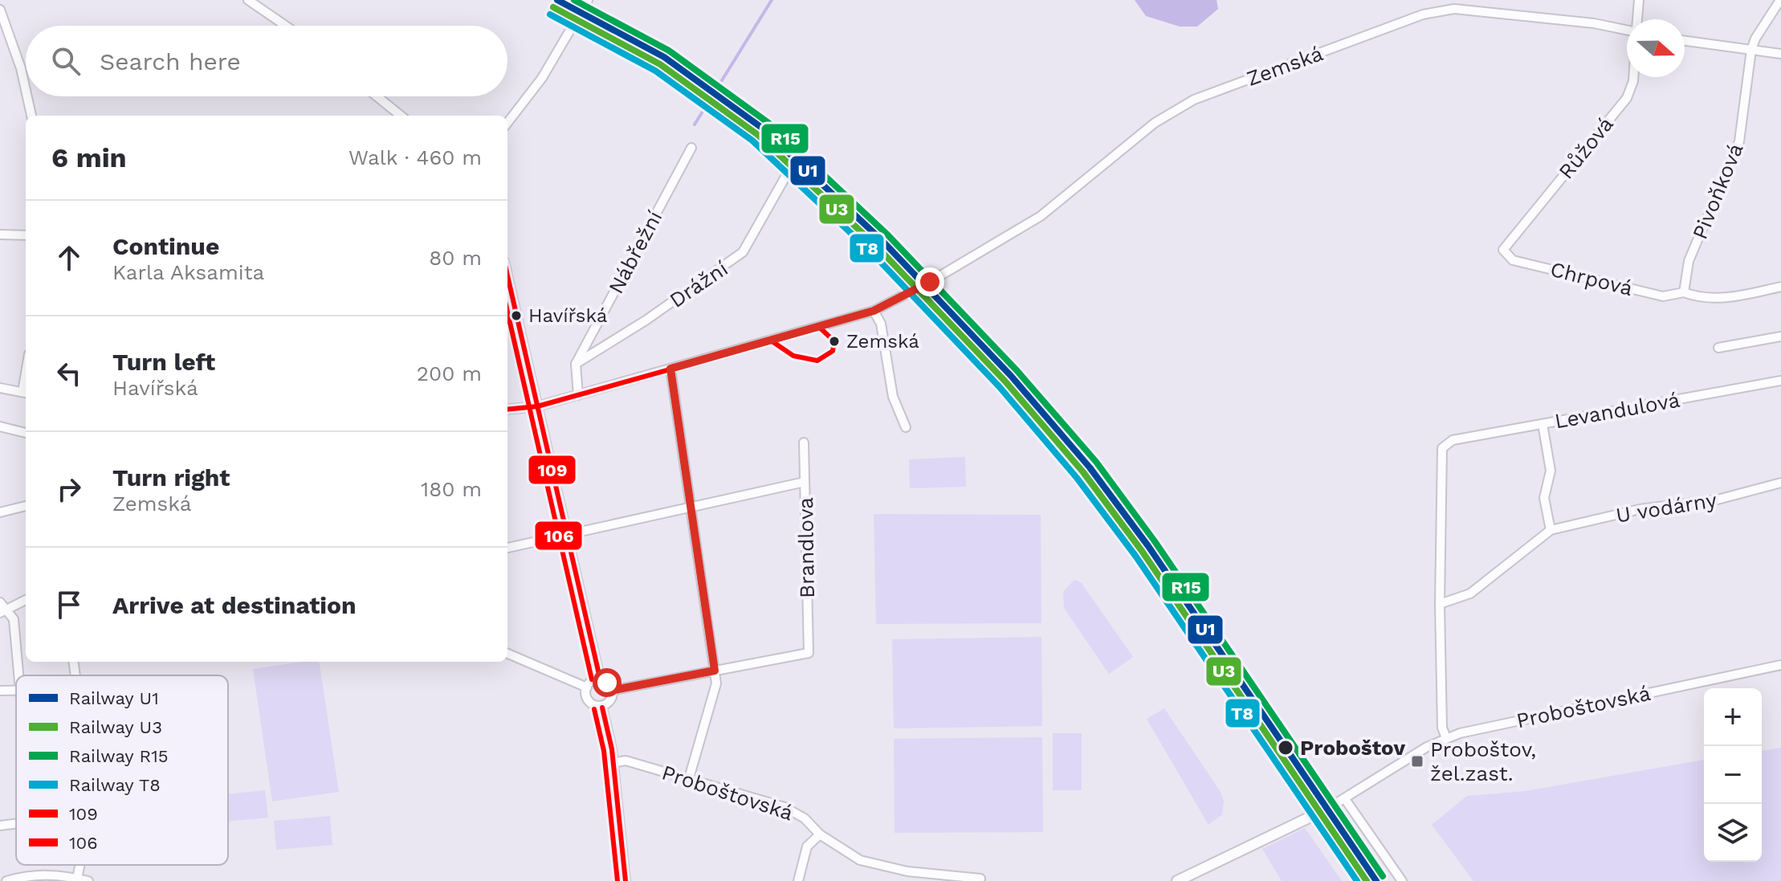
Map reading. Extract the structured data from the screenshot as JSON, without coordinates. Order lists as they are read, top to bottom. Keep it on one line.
{"streets":{"street":["Zemská","Růžová","Pivoňková","Nábřežní","Chrpová","Drážní","Levandulová","U vodárny","Brandlova","Proboštovská"]},"crossings":[["Růžová","Chrpová"],["Pivoňková","Chrpová"],["Nábřežní","Drážní"],["Levandulová","U vodárny"]],"places":{"other":["Havířská","Zemská","Proboštov"],"transit":["Proboštov, žel.zast."]},"lines":["rail line U1","rail line R15","rail line U3","rail line T8","transit line 109","transit line 106"],"legend":["Railway U1","Railway U3","Railway R15","Railway T8","109","106"],"north":"right","page":{"search":"Search here","heading":["6 min","Walk · 460 m"],"list":[["Continue","Karla Aksamita","80 m"],["Turn left","Havířská","200 m"],["Turn right","Zemská","180 m"],"Arrive at destination"],"map_buttons":["+","−"]}}
